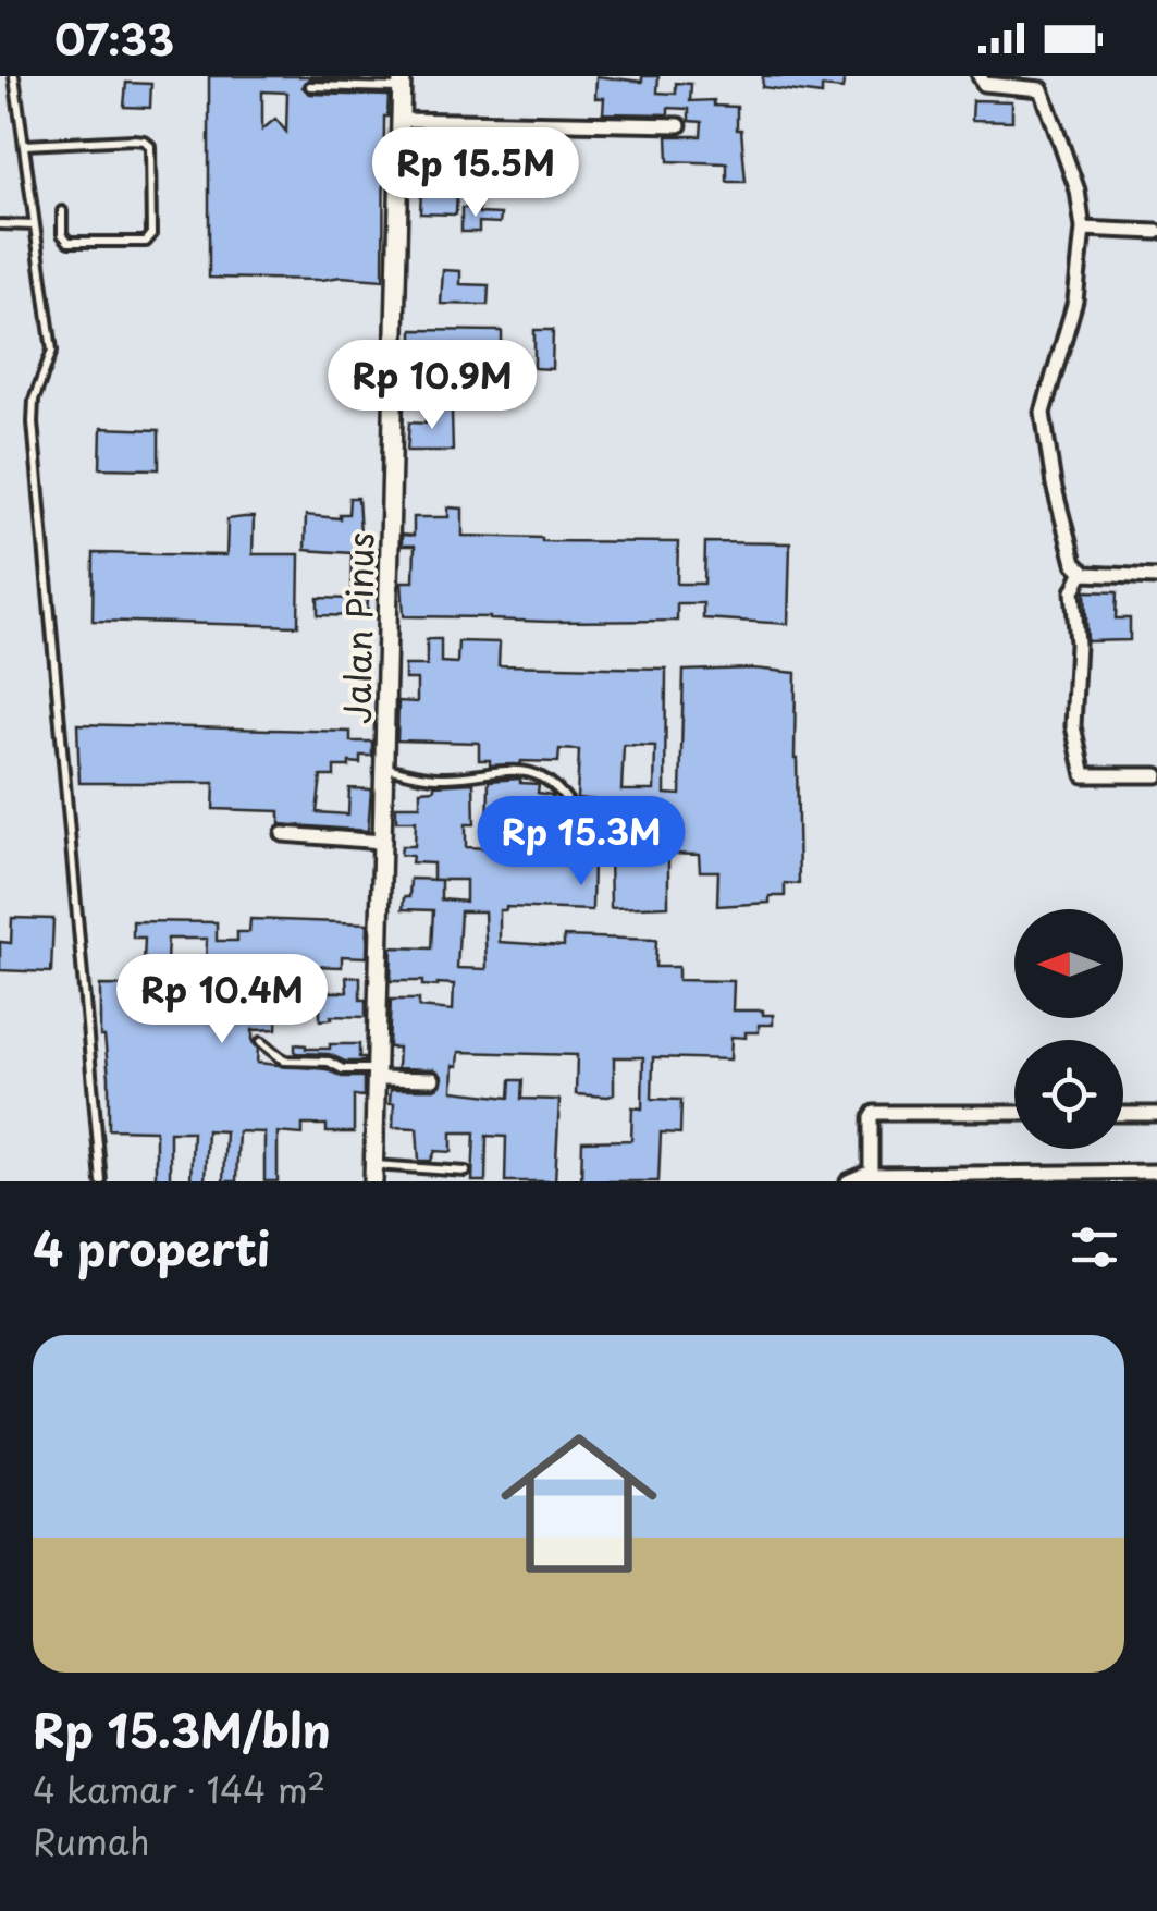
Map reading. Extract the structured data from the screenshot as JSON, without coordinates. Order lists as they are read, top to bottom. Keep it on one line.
{"streets":{"street":["Jalan Pinus"]},"north":"left","page":{"status":"07:33","price":["Rp 15.5M","Rp 10.9M","Rp 15.3M","Rp 10.4M"],"heading":"4 properti","list":[{"name":"Rp 15.3M/bln","note":"4 kamar · 144 m² · Rumah"}]}}
